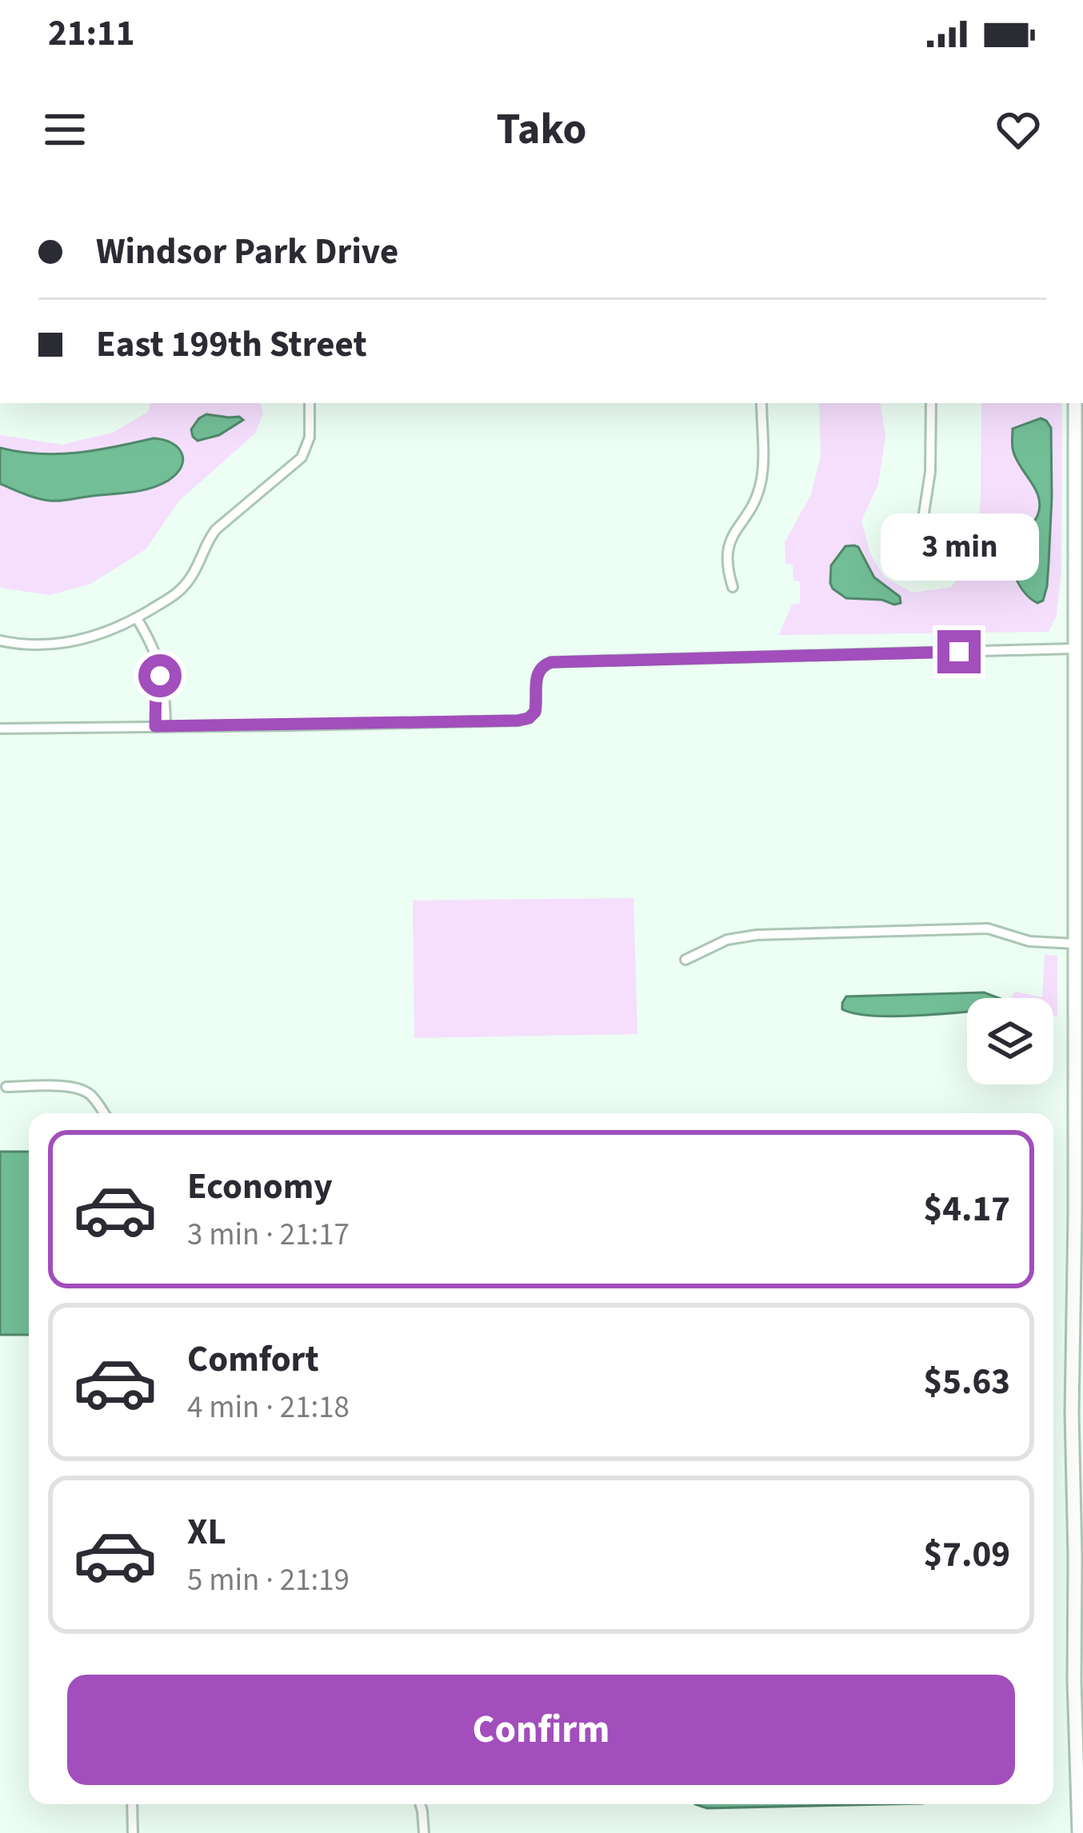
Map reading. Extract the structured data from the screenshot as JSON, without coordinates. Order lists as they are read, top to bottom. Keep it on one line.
{"page":{"status":"21:11","header":"Tako","banner":["Windsor Park Drive","East 199th Street"],"bubble":"3 min","list":[{"name":"Economy","note":"3 min · 21:17","value":"$4.17"},{"name":"Comfort","note":"4 min · 21:18","value":"$5.63"},{"name":"XL","note":"5 min · 21:19","value":"$7.09"}],"buttons":"Confirm"}}
